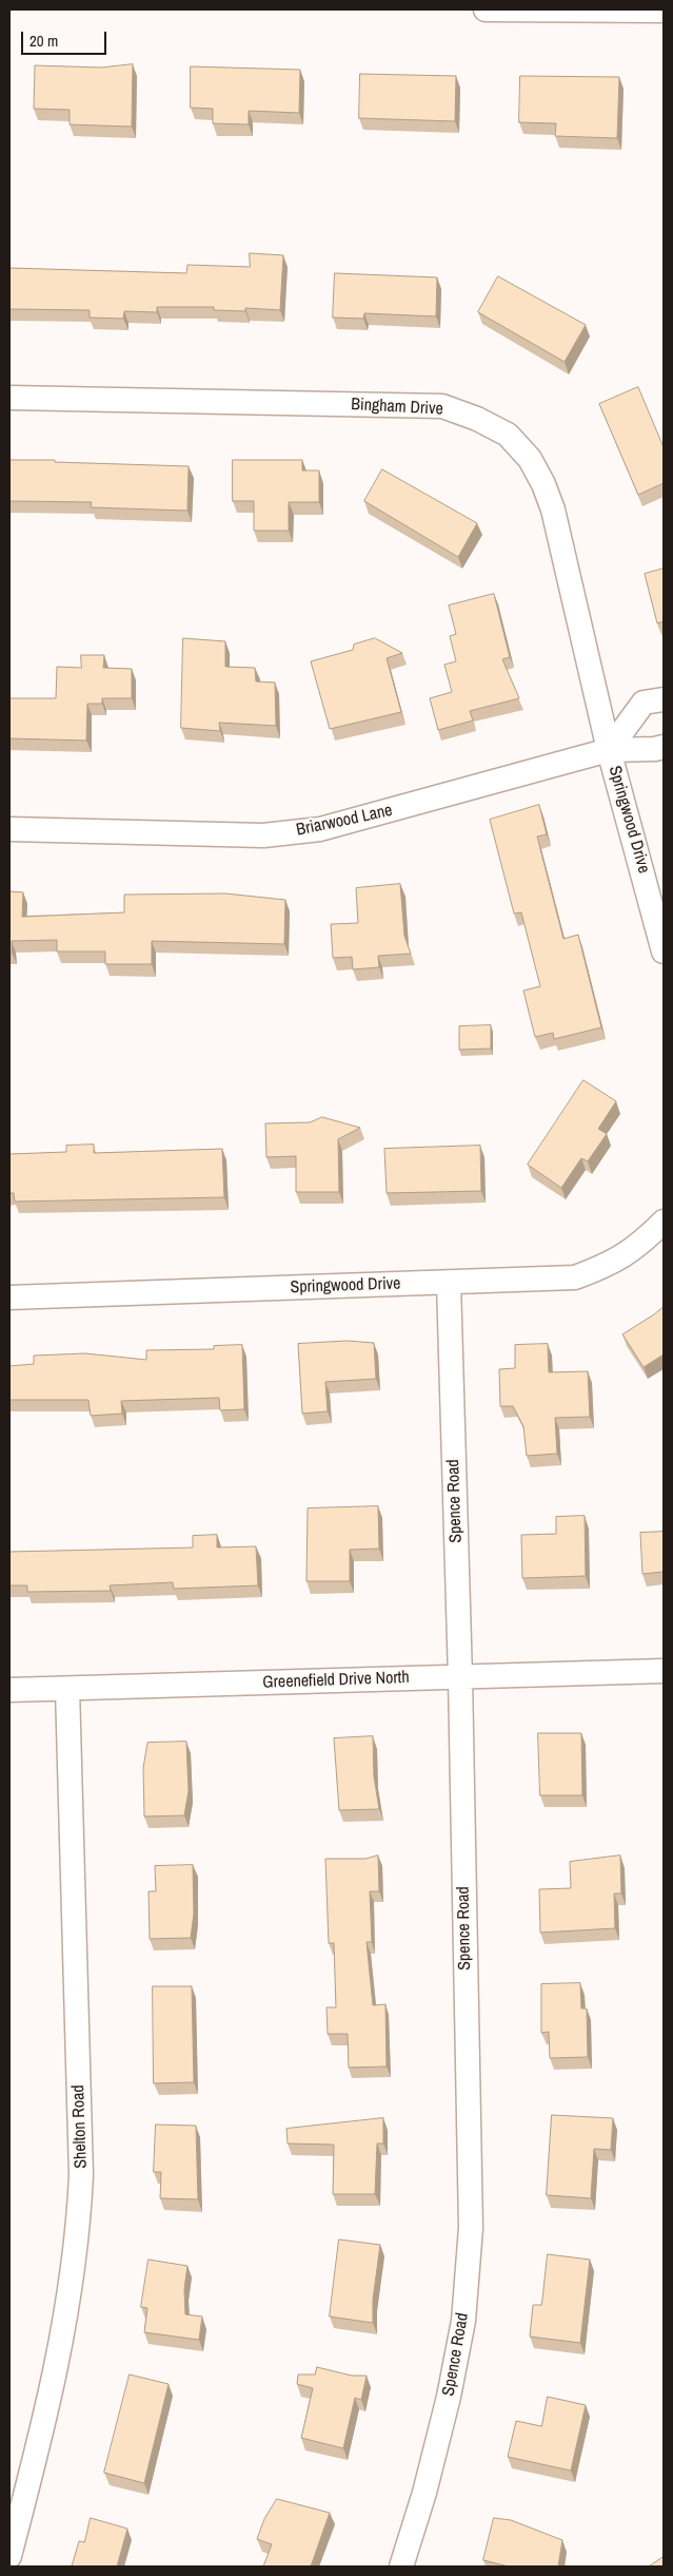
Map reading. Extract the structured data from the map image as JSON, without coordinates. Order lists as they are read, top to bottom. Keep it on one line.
{"streets":{"street":["Bingham Drive","Springwood Drive","Briarwood Lane","Spence Road","Greenefield Drive North","Shelton Road"]},"crossings":[["Bingham Drive","Springwood Drive"],["Bingham Drive","Briarwood Lane"],["Springwood Drive","Briarwood Lane"],["Springwood Drive","Spence Road"],["Spence Road","Greenefield Drive North"],["Greenefield Drive North","Shelton Road"]],"scale_bar":"20 m"}
